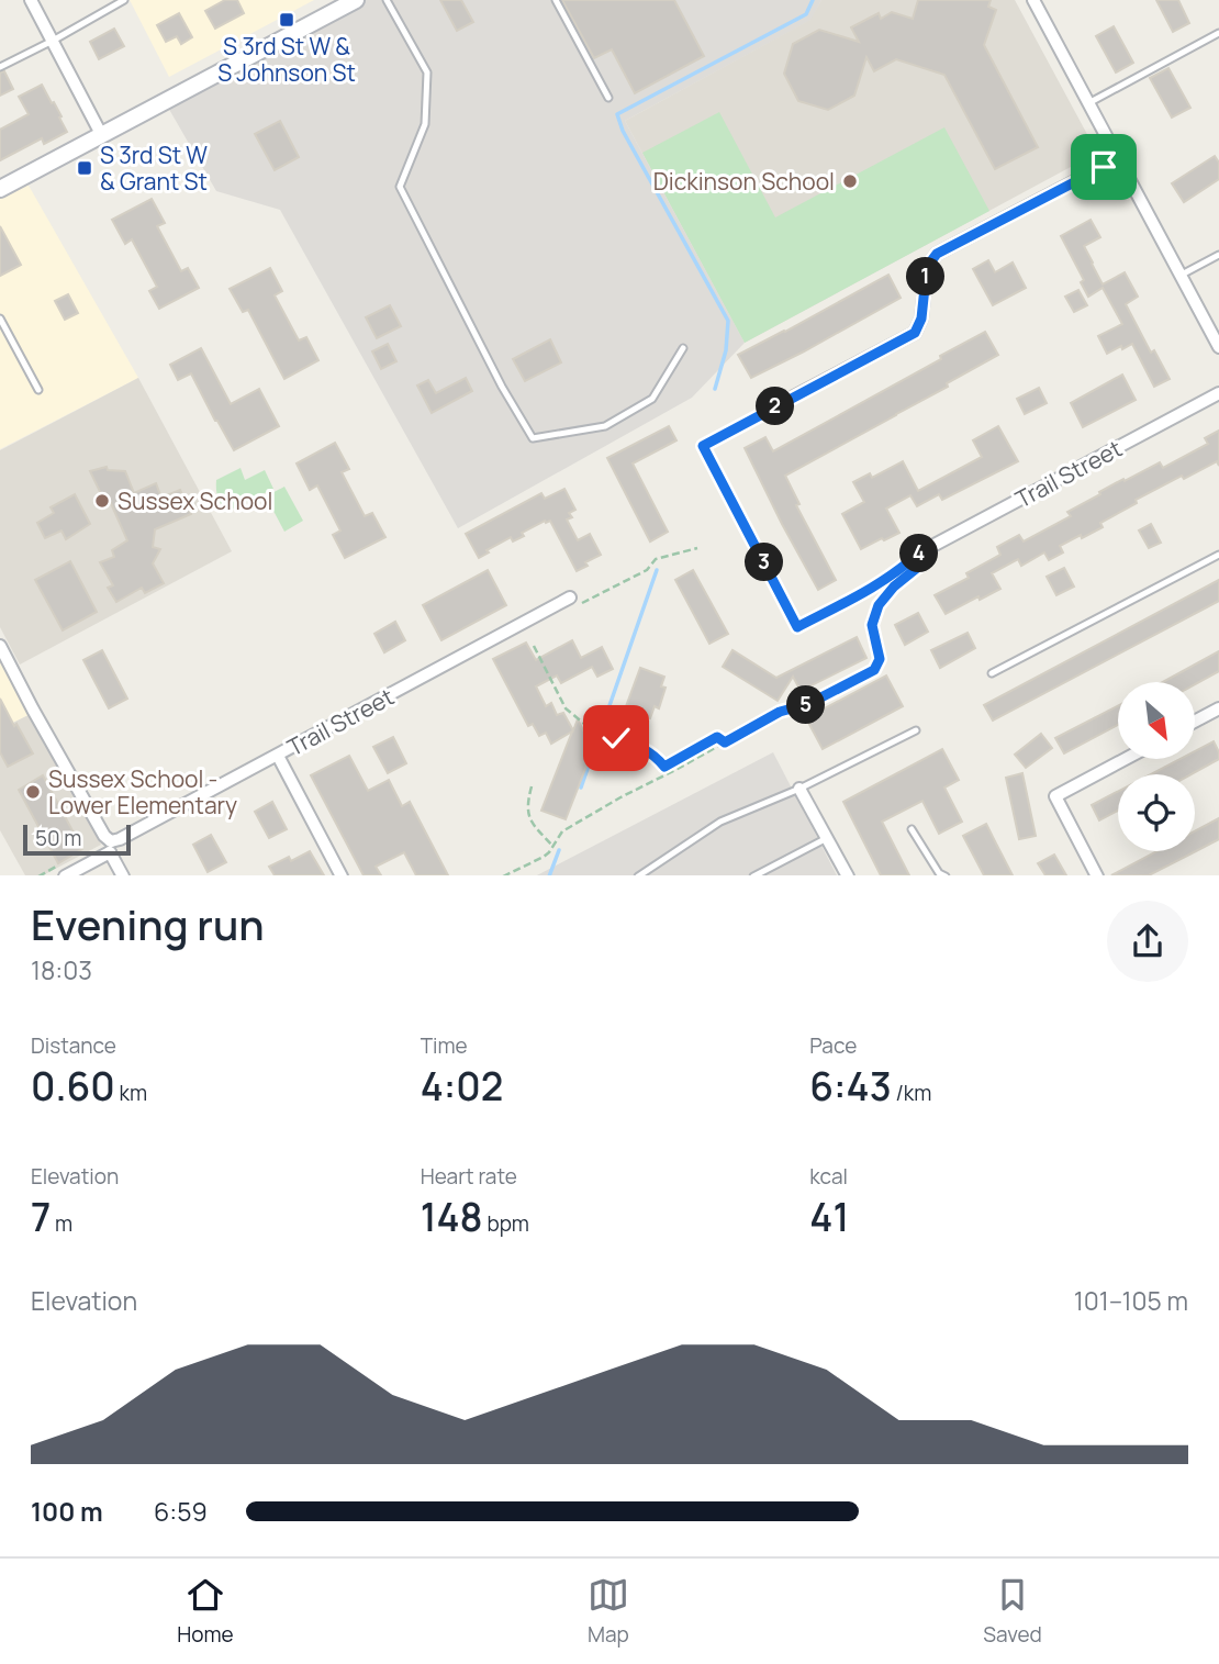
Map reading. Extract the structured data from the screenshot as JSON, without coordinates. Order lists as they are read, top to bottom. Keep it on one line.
{"streets":{"street":["Trail Street"]},"places":{"transit":["S 3rd St W & S Johnson St","S 3rd St W & Grant St"],"other":["Dickinson School","Sussex School","Sussex School - Lower Elementary"]},"scale_bar":"50 m","north":"bottom right","page":{"pins":["1","2","4","3","5"],"scale":"50 m","heading":["Evening run","18:03"],"stats":[["Distance","0.60 km"],["Time","4:02"],["Pace","6:43 /km"],["Elevation","7 m"],["Heart rate","148 bpm"],["kcal","41"]],"chart":["Elevation","101–105 m"],"list":[{"name":"100 m","note":"6:59"}],"tabs":["Home","Map","Saved"]}}
